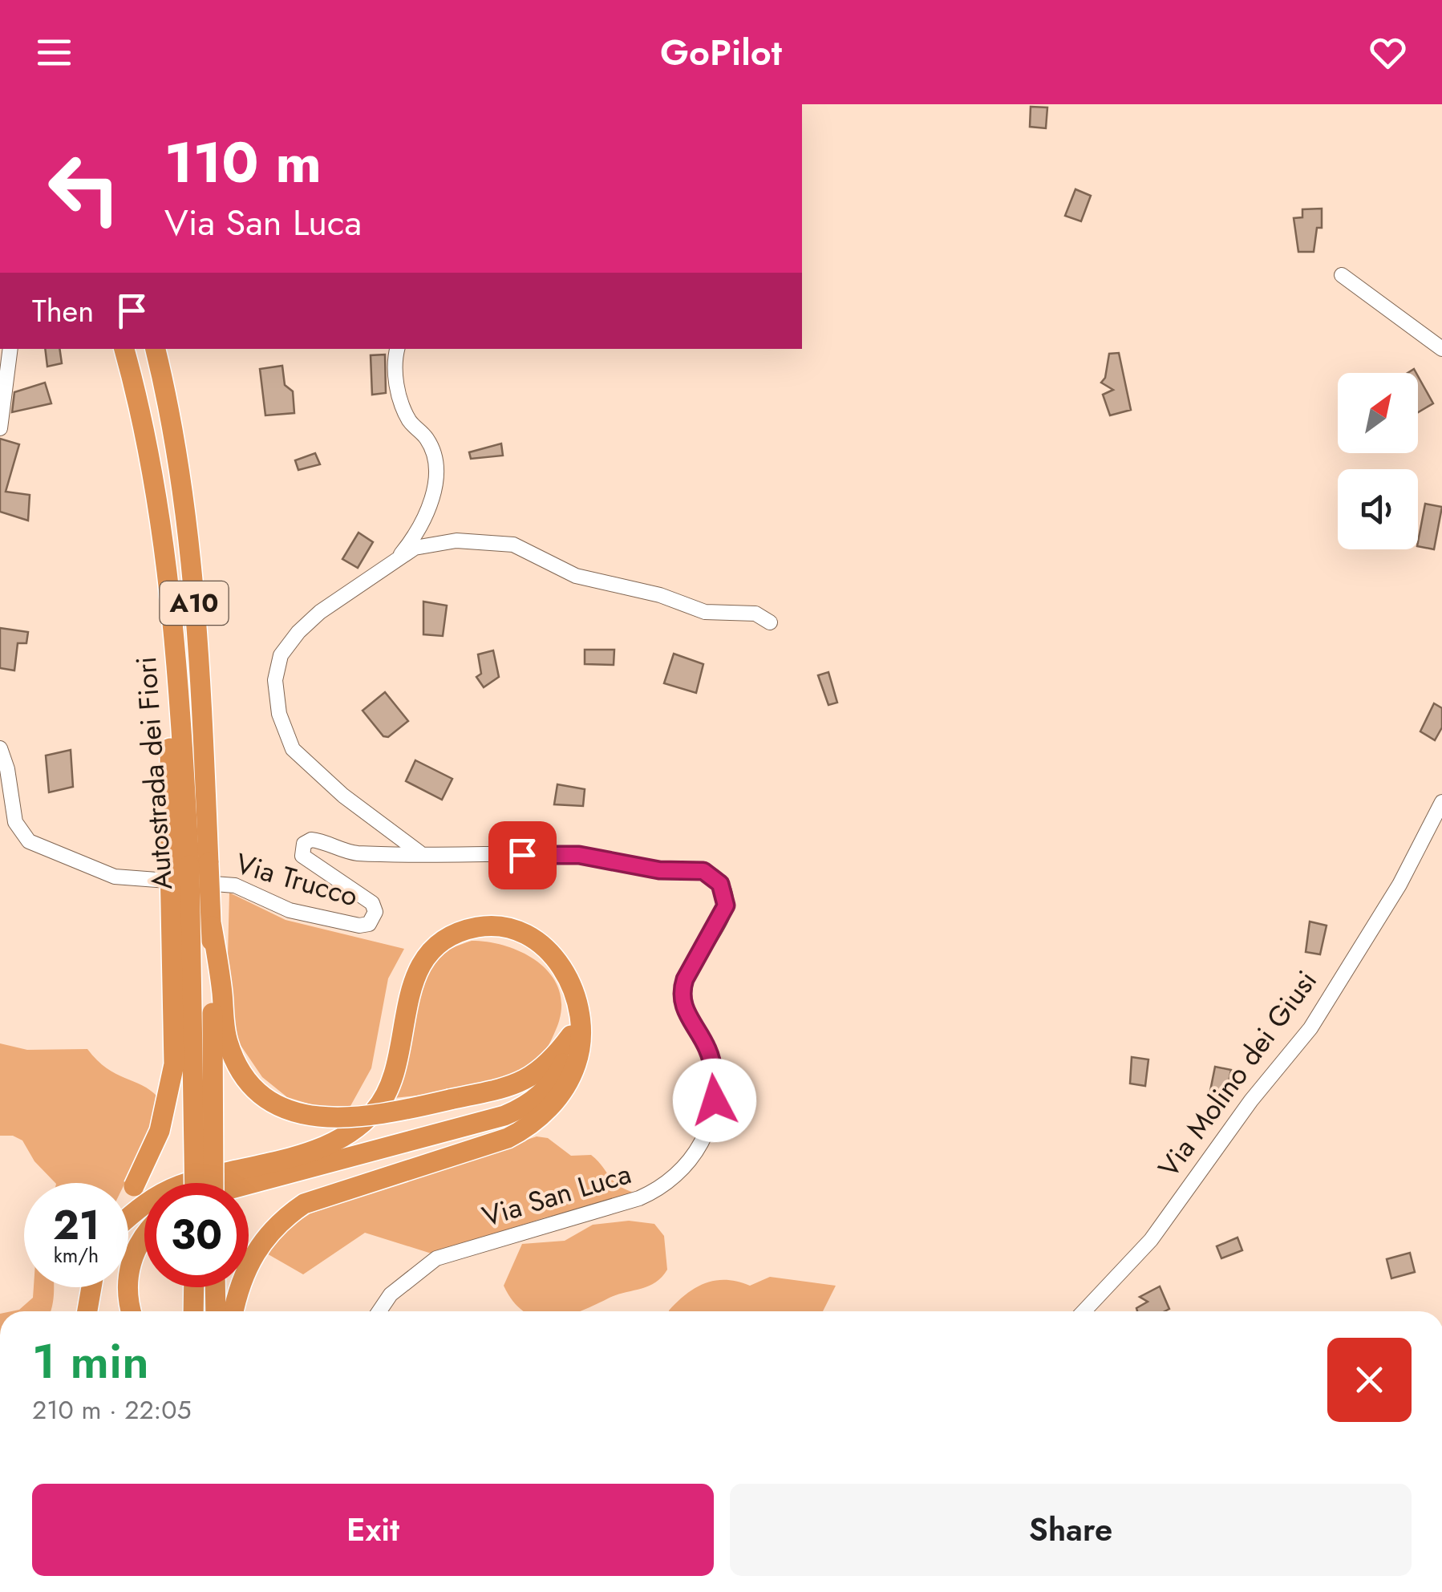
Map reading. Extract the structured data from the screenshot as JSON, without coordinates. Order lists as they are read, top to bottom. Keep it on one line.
{"streets":{"highway":["A10","Autostrada dei Fiori"],"street":["Via Trucco","Via Molino dei Giusi","Via San Luca"]},"crossings":[["Via Trucco","Via San Luca"]],"north":"top right","page":{"header":"GoPilot","turn":["110 m","Via San Luca"],"then":"Then","speed":"21 km/h","limit":"30","heading":["1 min","210 m · 22:05"],"buttons":["Exit","Share"]}}
